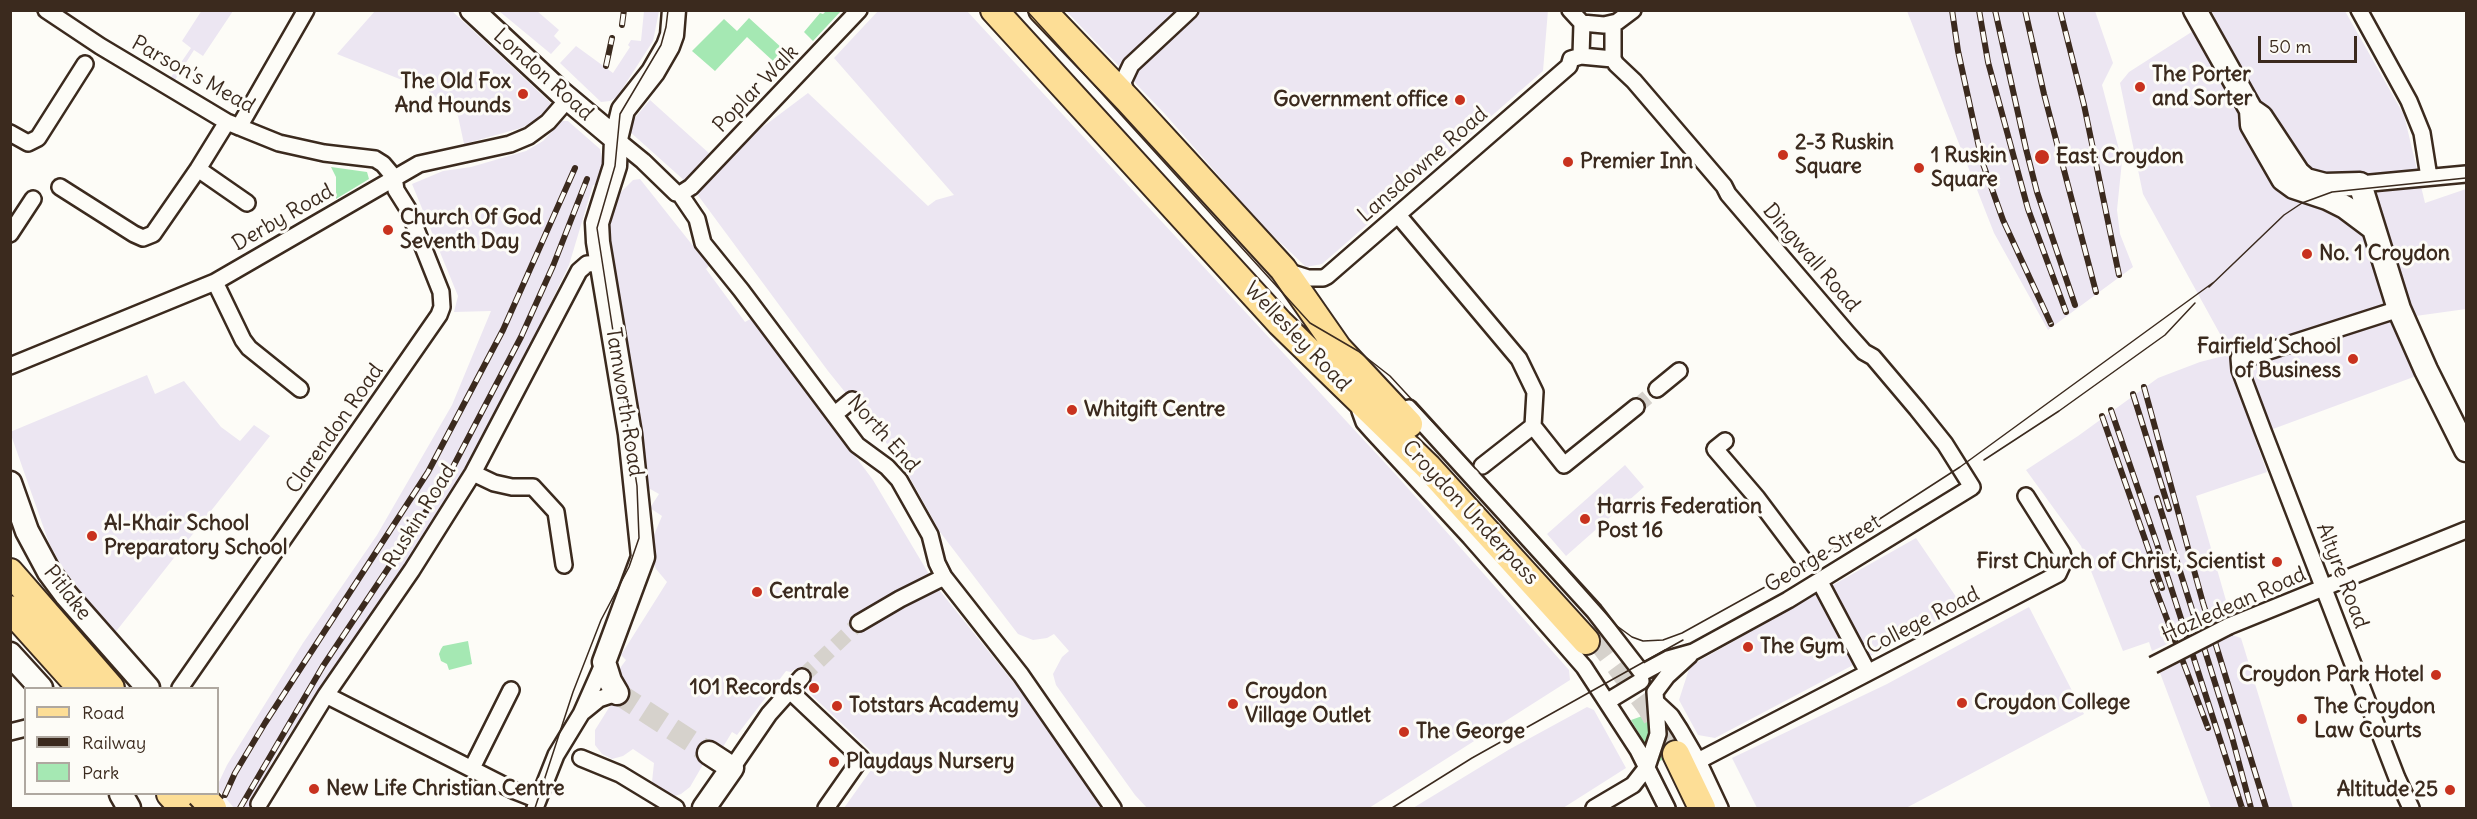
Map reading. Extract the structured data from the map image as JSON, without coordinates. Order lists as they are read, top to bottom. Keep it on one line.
{"streets":{"main road":["Wellesley Road","Croydon Underpass"],"street":["Parson's Mead","London Road","Poplar Walk","Lansdowne Road","Derby Road","Dingwall Road","Tamworth Road","Clarendon Road","North End","Ruskin Road","George Street","Altyre Road","Pitlake","Hazledean Road","College Road"]},"crossings":[["Parson's Mead","Derby Road"],["Parson's Mead","Clarendon Road"],["London Road","Derby Road"],["London Road","Tamworth Road"],["London Road","North End"],["Poplar Walk","North End"],["Lansdowne Road","Wellesley Road"],["Derby Road","Clarendon Road"],["Dingwall Road","George Street"],["Wellesley Road","Croydon Underpass"],["Wellesley Road","George Street"],["Wellesley Road","College Road"],["Tamworth Road","North End"],["Tamworth Road","Ruskin Road"],["Altyre Road","Hazledean Road"]],"places":["The Porter and Sorter","The Old Fox And Hounds","Government office","2-3 Ruskin Square","East Croydon","Premier Inn","1 Ruskin Square","Church Of God Seventh Day","No. 1 Croydon","Fairfield School of Business","Whitgift Centre","Harris Federation Post 16","Al-Khair School Preparatory School","First Church of Christ, Scientist","Centrale","The Gym","Croydon Park Hotel","101 Records","Croydon College","Croydon Village Outlet","Totstars Academy","The Croydon Law Courts","The George","Playdays Nursery","New Life Christian Centre","Altitude 25"],"legend":["Road","Railway","Park"],"scale_bar":"50 m"}
